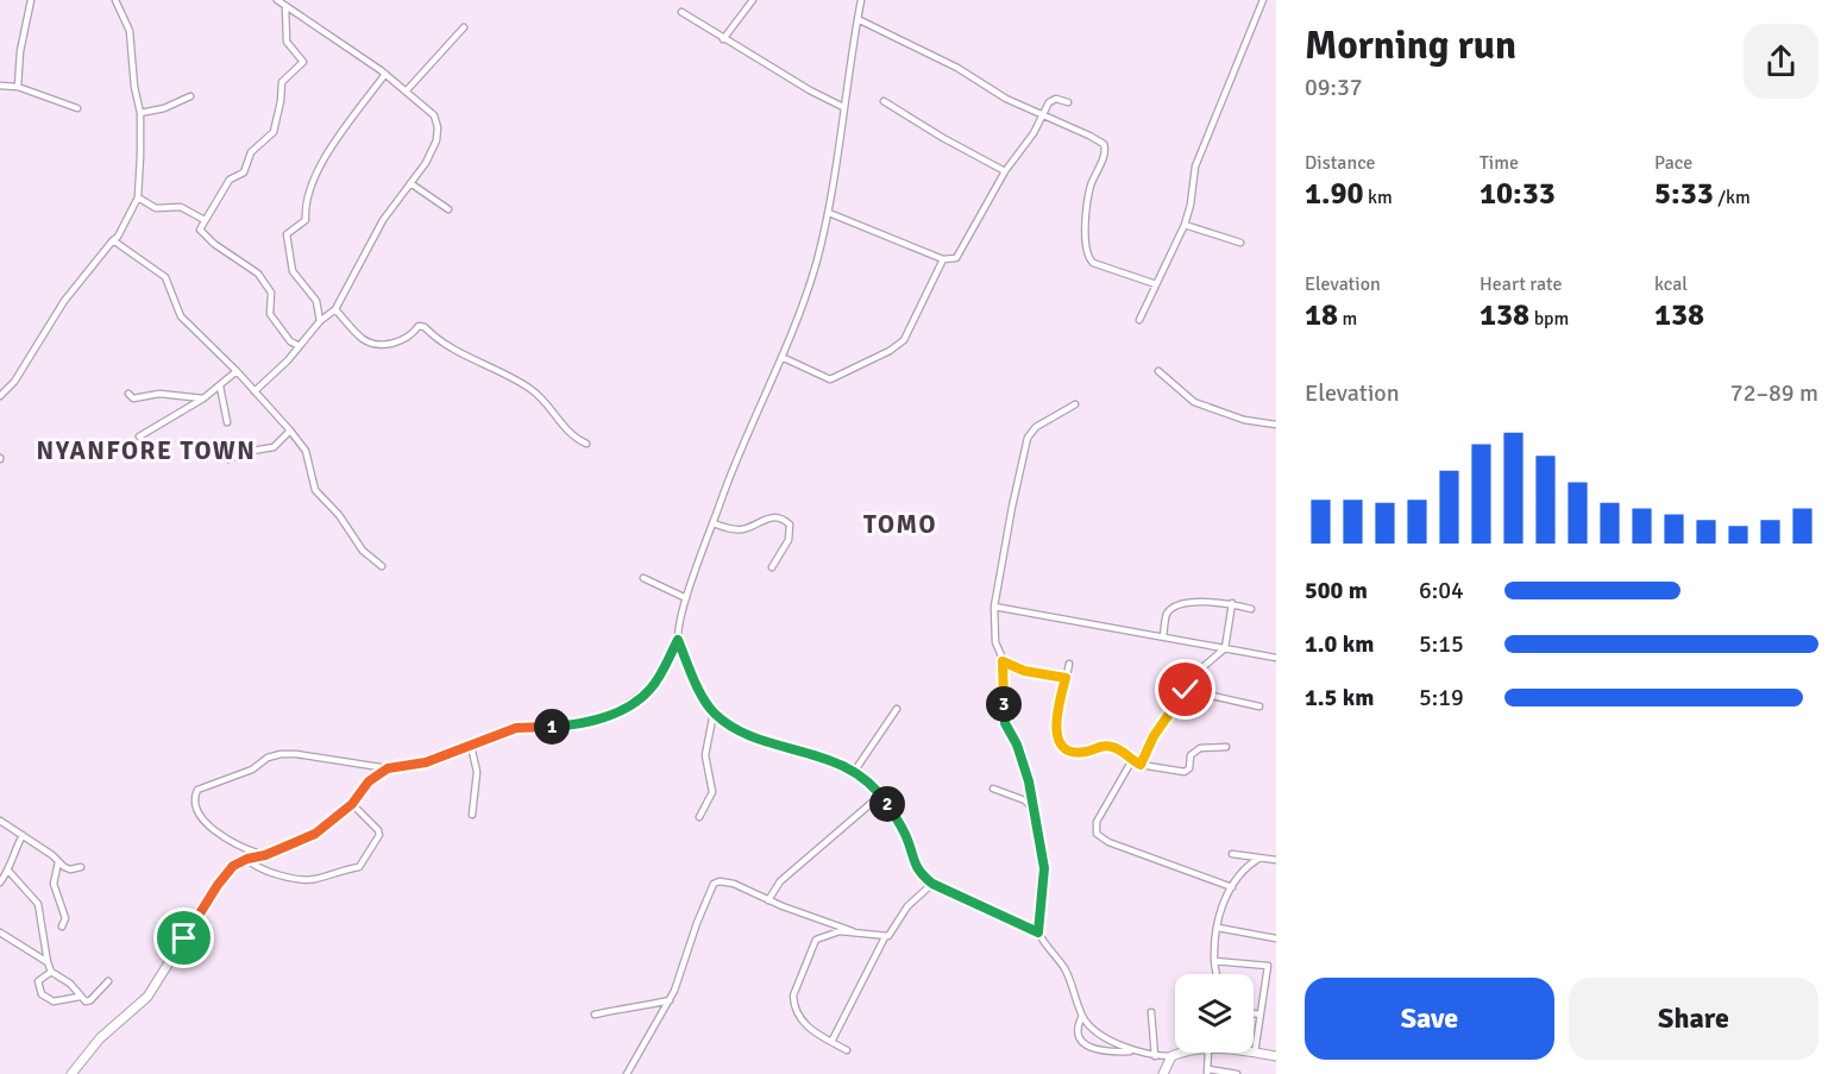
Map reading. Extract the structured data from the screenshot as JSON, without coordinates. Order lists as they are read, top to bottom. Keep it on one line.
{"districts":["NYANFORE TOWN","TOMO"],"page":{"heading":["Morning run","09:37"],"stats":[["Distance","1.90 km"],["Time","10:33"],["Pace","5:33 /km"],["Elevation","18 m"],["Heart rate","138 bpm"],["kcal","138"]],"chart":["Elevation","72–89 m"],"list":[{"name":"500 m","note":"6:04"},{"name":"1.0 km","note":"5:15"},{"name":"1.5 km","note":"5:19"}],"pins":["3","1","2"],"buttons":["Save","Share"]}}
